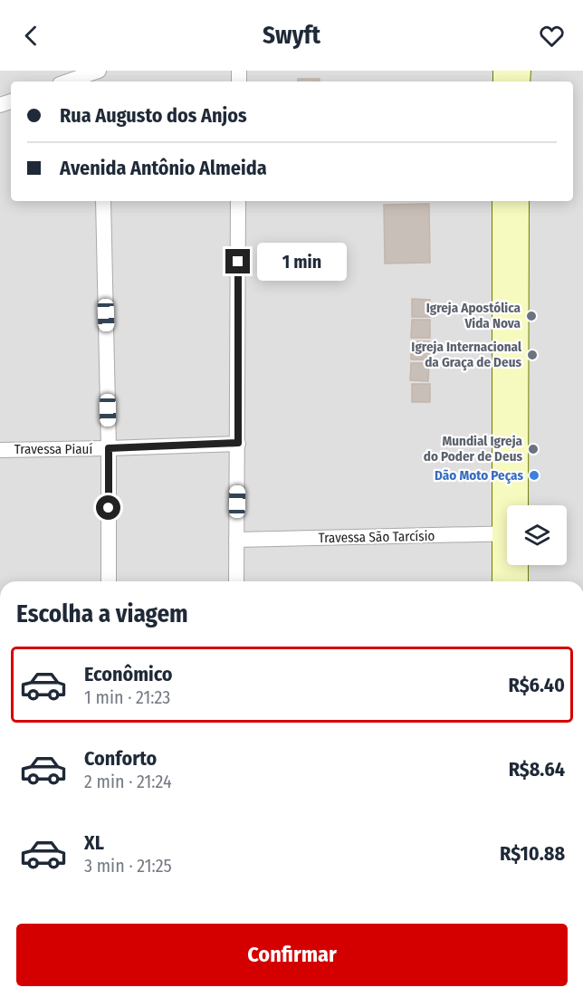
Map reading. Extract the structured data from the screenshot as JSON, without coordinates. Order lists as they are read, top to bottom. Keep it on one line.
{"streets":{"street":["Travessa Piauí","Travessa São Tarcísio"]},"places":["Igreja Apostólica Vida Nova","Igreja Internacional da Graça de Deus","Mundial Igreja do Poder de Deus","Dão Moto Peças"],"page":{"header":"Swyft","banner":["Rua Augusto dos Anjos","Avenida Antônio Almeida"],"bubble":"1 min","heading":"Escolha a viagem","list":[{"name":"Econômico","note":"1 min · 21:23","value":"R$6.40"},{"name":"Conforto","note":"2 min · 21:24","value":"R$8.64"},{"name":"XL","note":"3 min · 21:25","value":"R$10.88"}],"buttons":"Confirmar"}}
